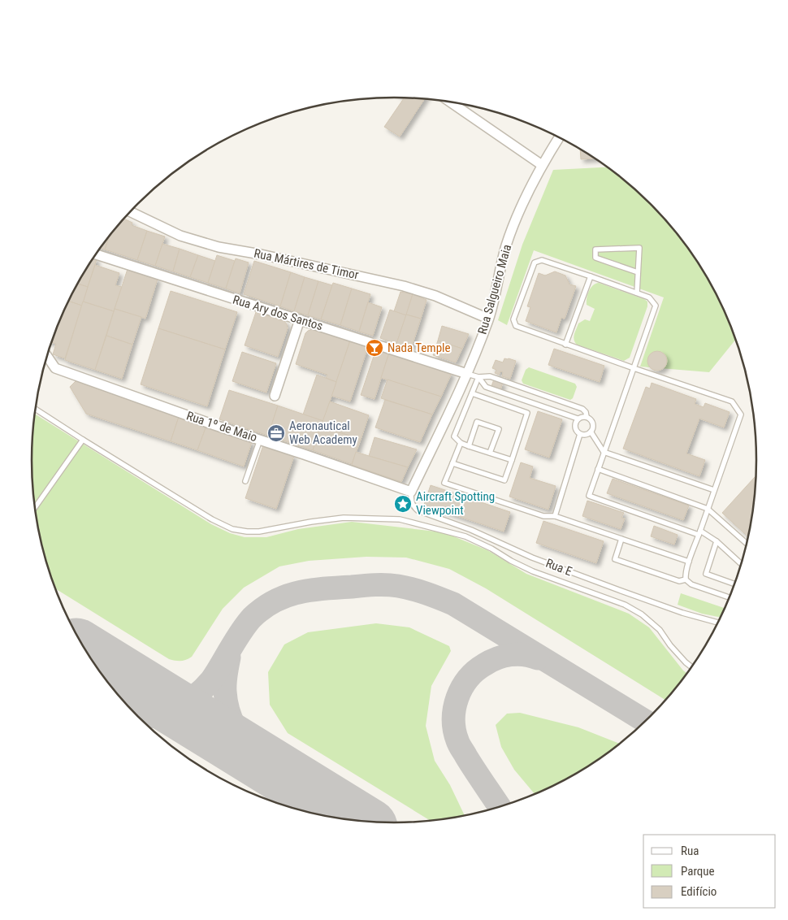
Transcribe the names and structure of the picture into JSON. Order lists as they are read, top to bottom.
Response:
{
  "streets": {
    "street": [
      "Rua Mártires de Timor",
      "Rua Salgueiro Maia",
      "Rua Ary dos Santos",
      "Rua 1º de Maio"
    ],
    "lane": ["Rua E"]
  },
  "crossings": [
    ["Rua Mártires de Timor", "Rua Salgueiro Maia"],
    ["Rua Salgueiro Maia", "Rua Ary dos Santos"],
    ["Rua Salgueiro Maia", "Rua 1º de Maio"],
    ["Rua Salgueiro Maia", "Rua E"],
    ["Rua 1º de Maio", "Rua E"]
  ],
  "places": {
    "bar": ["Nada Temple"],
    "office": ["Aeronautical Web Academy"],
    "place": ["Aircraft Spotting Viewpoint"]
  },
  "legend": ["Rua", "Parque", "Edifício"]
}
